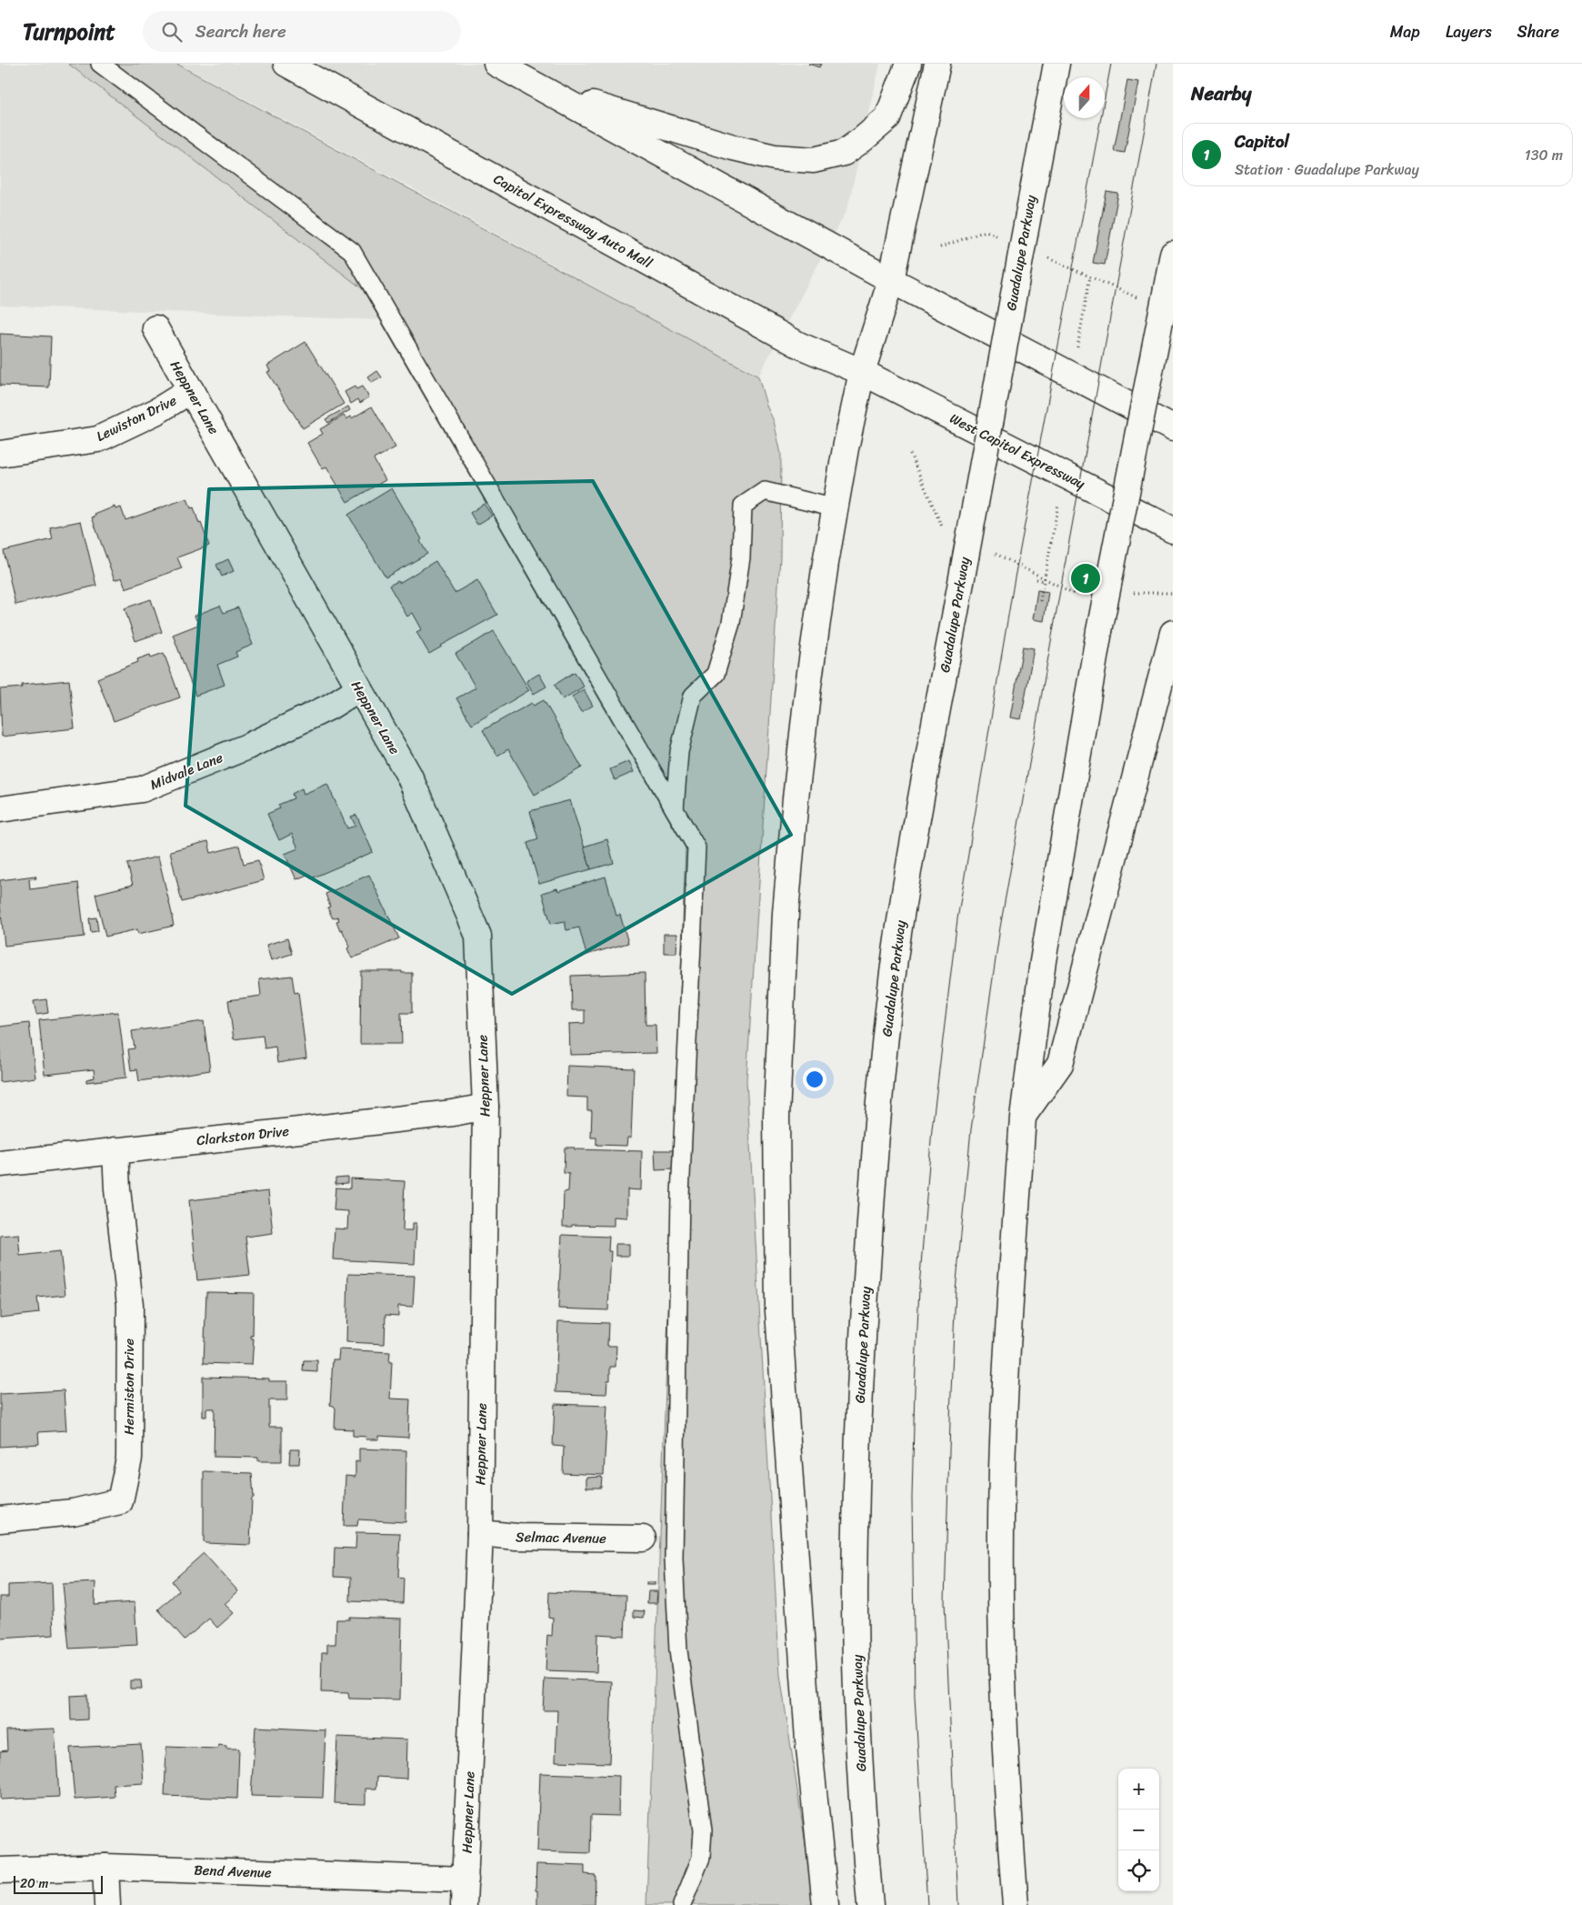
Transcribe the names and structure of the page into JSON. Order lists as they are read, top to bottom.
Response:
{
  "streets": {
    "main road": [
      "Capitol Expressway Auto Mall",
      "Guadalupe Parkway",
      "Heppner Lane",
      "Lewiston Drive",
      "West Capitol Expressway",
      "Midvale Lane",
      "Clarkston Drive",
      "Hermiston Drive",
      "Selmac Avenue",
      "Bend Avenue"
    ]
  },
  "crossings": [
    ["Capitol Expressway Auto Mall", "West Capitol Expressway"],
    ["Heppner Lane", "Lewiston Drive"],
    ["Heppner Lane", "Midvale Lane"],
    ["Heppner Lane", "Clarkston Drive"],
    ["Heppner Lane", "Selmac Avenue"],
    ["Heppner Lane", "Bend Avenue"],
    ["Clarkston Drive", "Hermiston Drive"]
  ],
  "scale_bar": "20 m",
  "north": "top",
  "page": {
    "header": "Turnpoint",
    "search": "Search here",
    "nav": ["Map", "Layers", "Share"],
    "heading": "Nearby",
    "list": [
      {
        "mark": "1",
        "name": "Capitol",
        "note": "Station · Guadalupe Parkway",
        "value": "130 m"
      }
    ],
    "pins": "1",
    "map_buttons": ["+", "−"],
    "scale": "20 m"
  }
}
